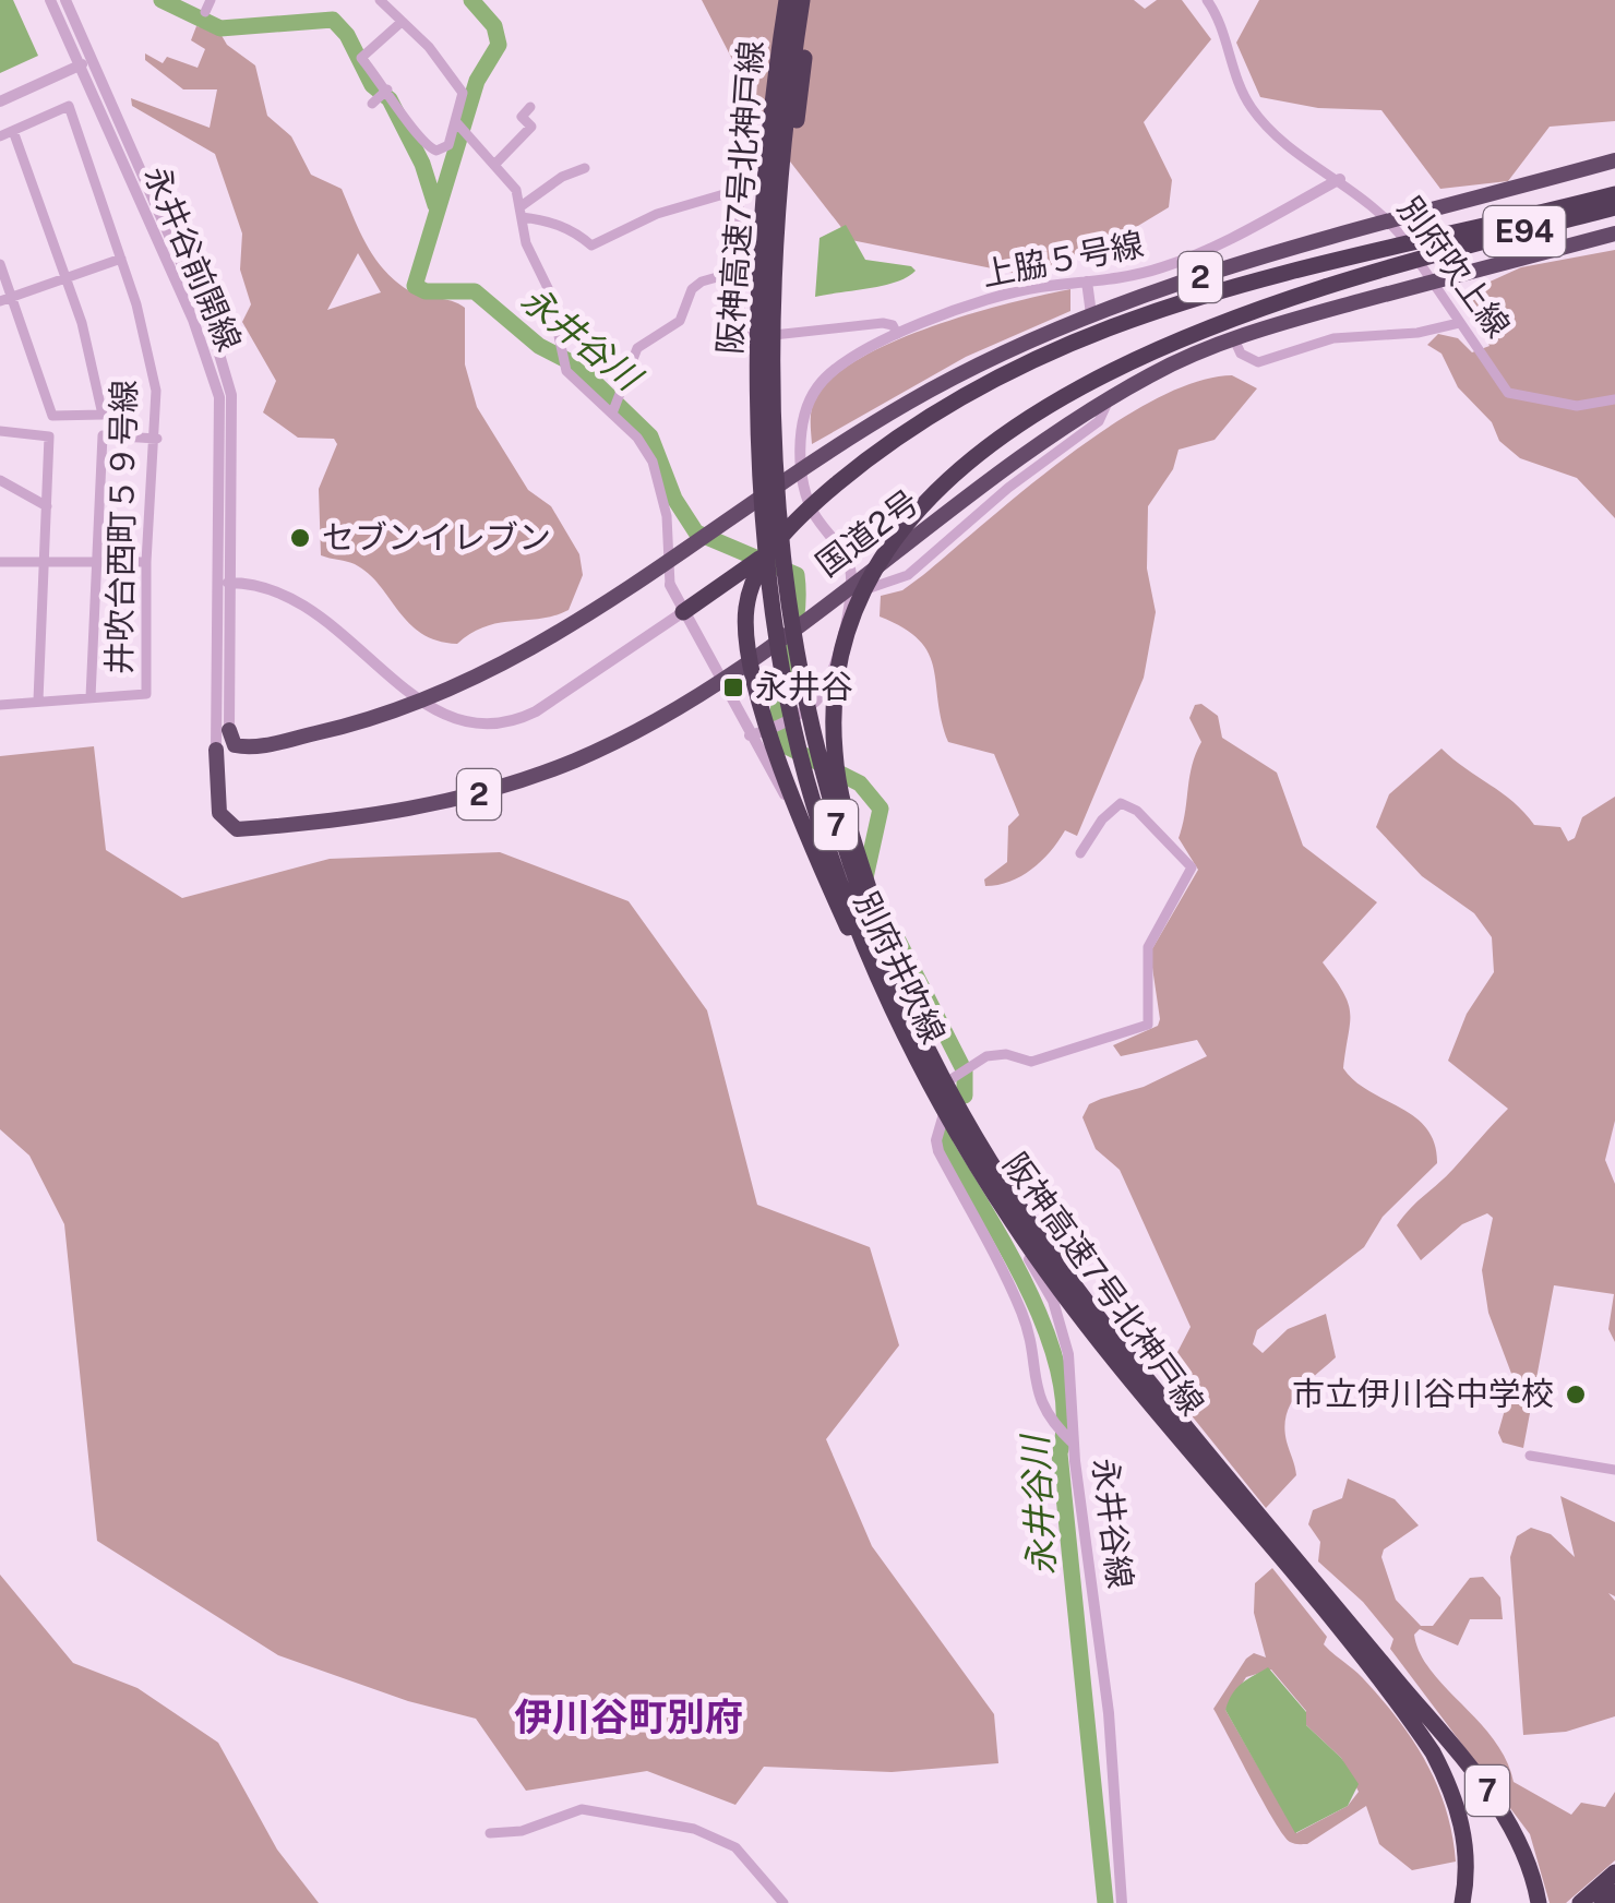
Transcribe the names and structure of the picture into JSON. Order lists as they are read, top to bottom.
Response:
{
  "streets": {
    "highway": [
      "阪神高速7号北神戸線",
      "E94",
      "2",
      "国道2号",
      "7"
    ],
    "street": [
      "永井谷前開線",
      "上脇５号線",
      "別府吹上線",
      "井吹台西町５９号線",
      "別府井吹線",
      "永井谷線"
    ]
  },
  "crossings": [
    ["阪神高速7号北神戸線", "E94"],
    ["阪神高速7号北神戸線", "7"],
    ["永井谷前開線", "国道2号"],
    ["上脇５号線", "別府吹上線"],
    ["2", "国道2号"],
    ["別府井吹線", "永井谷線"]
  ],
  "districts": ["伊川谷町別府"],
  "water": ["永井谷川"],
  "places": {
    "other": ["セブンイレブン", "市立伊川谷中学校"],
    "transit": ["永井谷"]
  }
}
